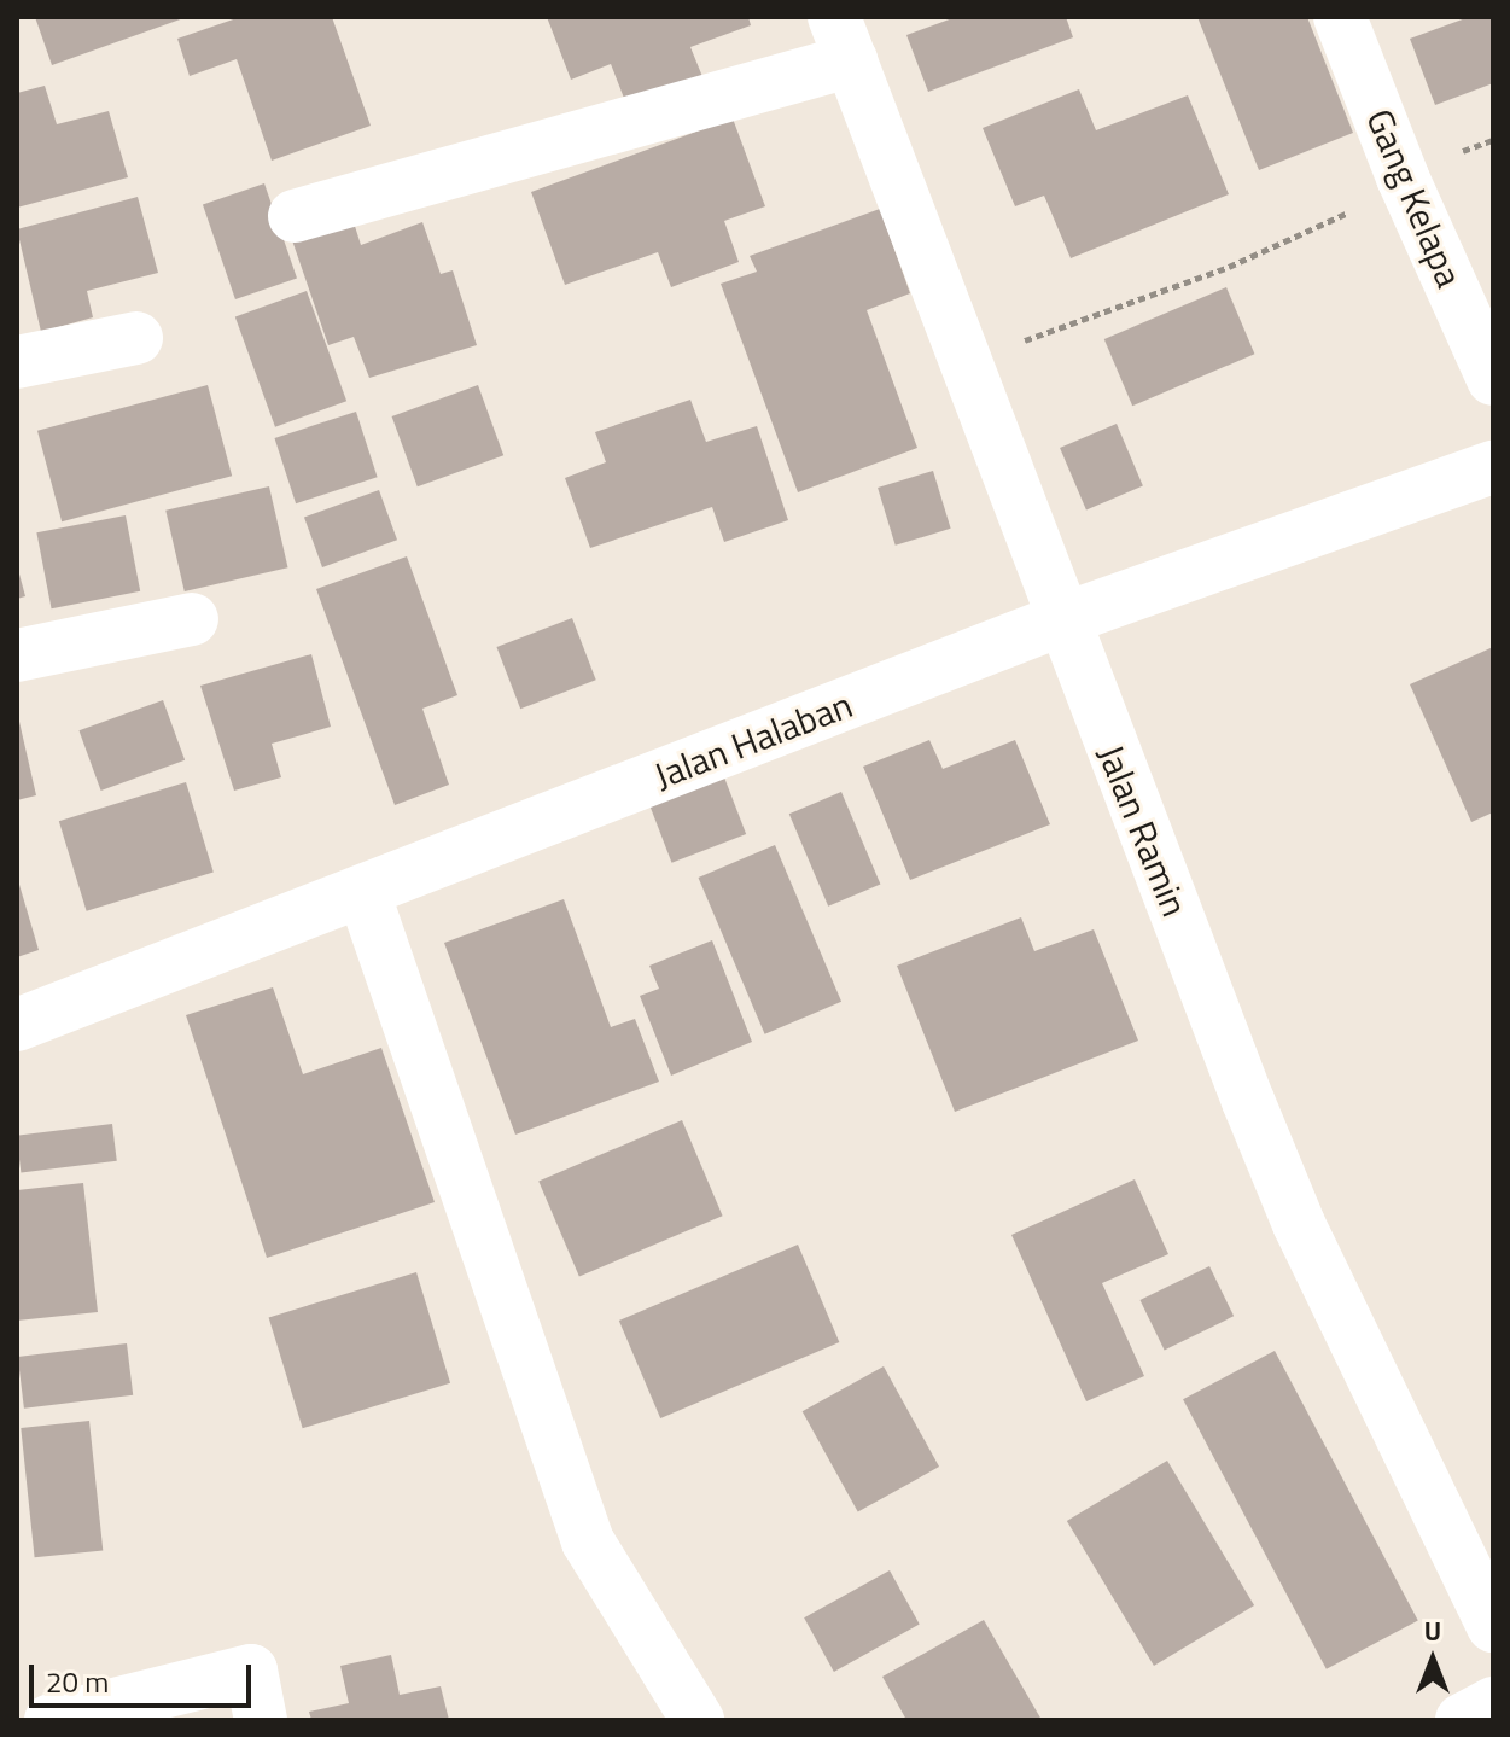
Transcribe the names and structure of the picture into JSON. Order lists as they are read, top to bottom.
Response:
{
  "streets": {
    "street": ["Gang Kelapa", "Jalan Halaban", "Jalan Ramin"]
  },
  "crossings": [
    ["Jalan Halaban", "Jalan Ramin"]
  ],
  "scale_bar": "20 m",
  "north": "top"
}
